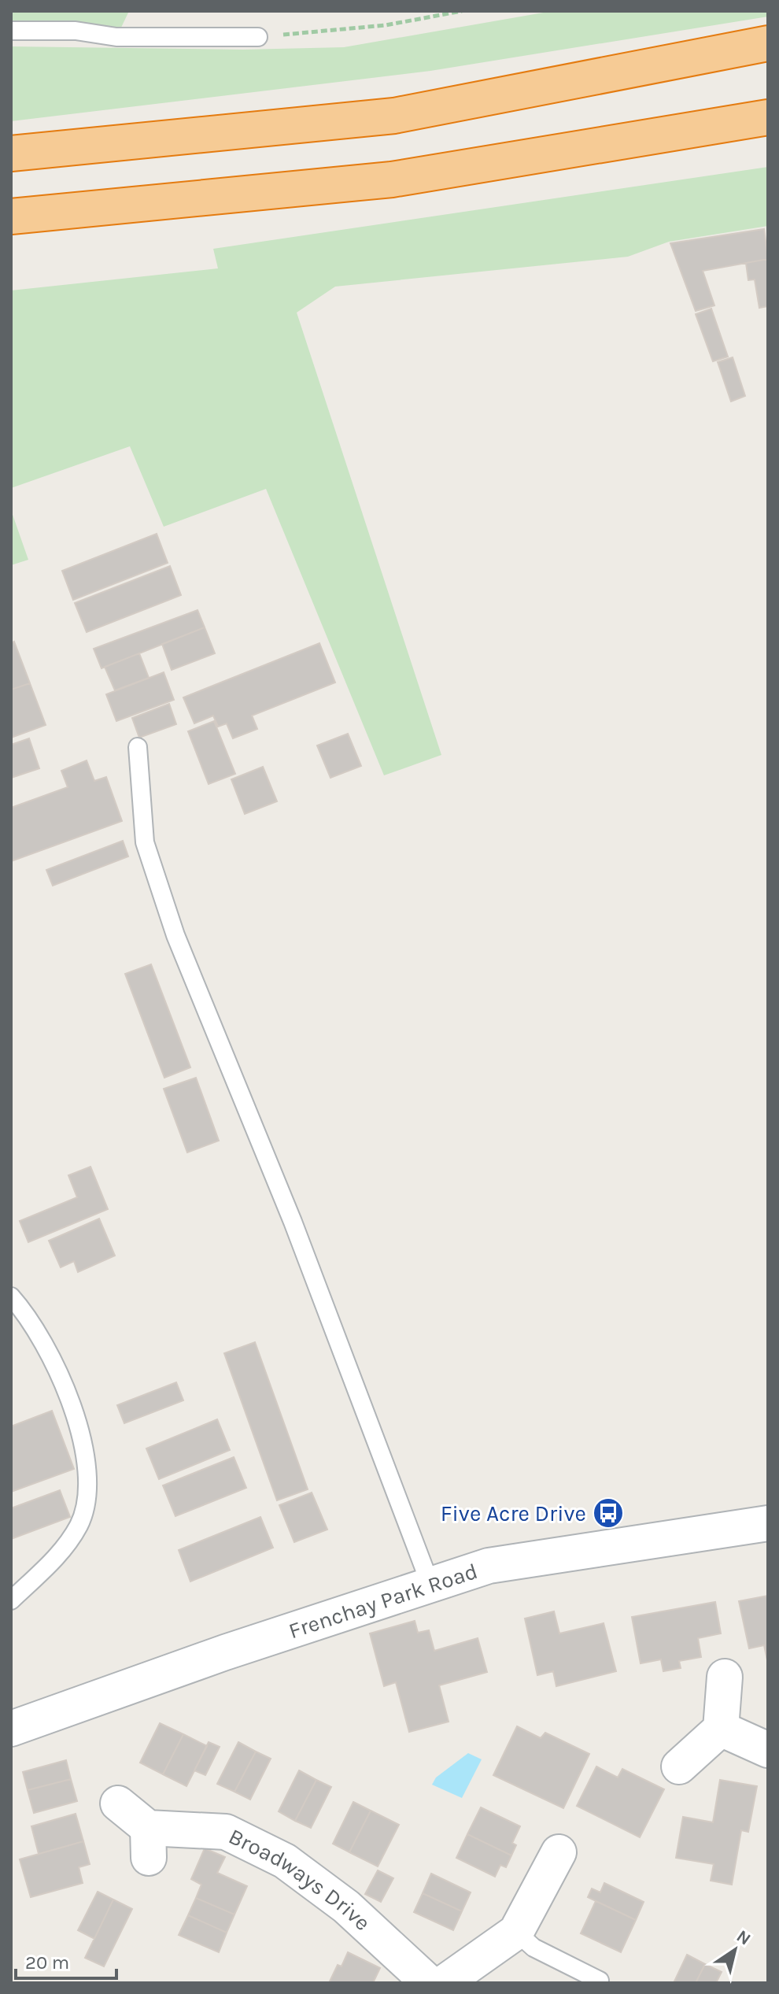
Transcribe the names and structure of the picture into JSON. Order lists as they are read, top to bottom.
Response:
{
  "streets": {
    "main road": ["Frenchay Park Road", "Broadways Drive"]
  },
  "places": {
    "bus stop": ["Five Acre Drive"]
  },
  "scale_bar": "20 m",
  "north": "top right"
}
